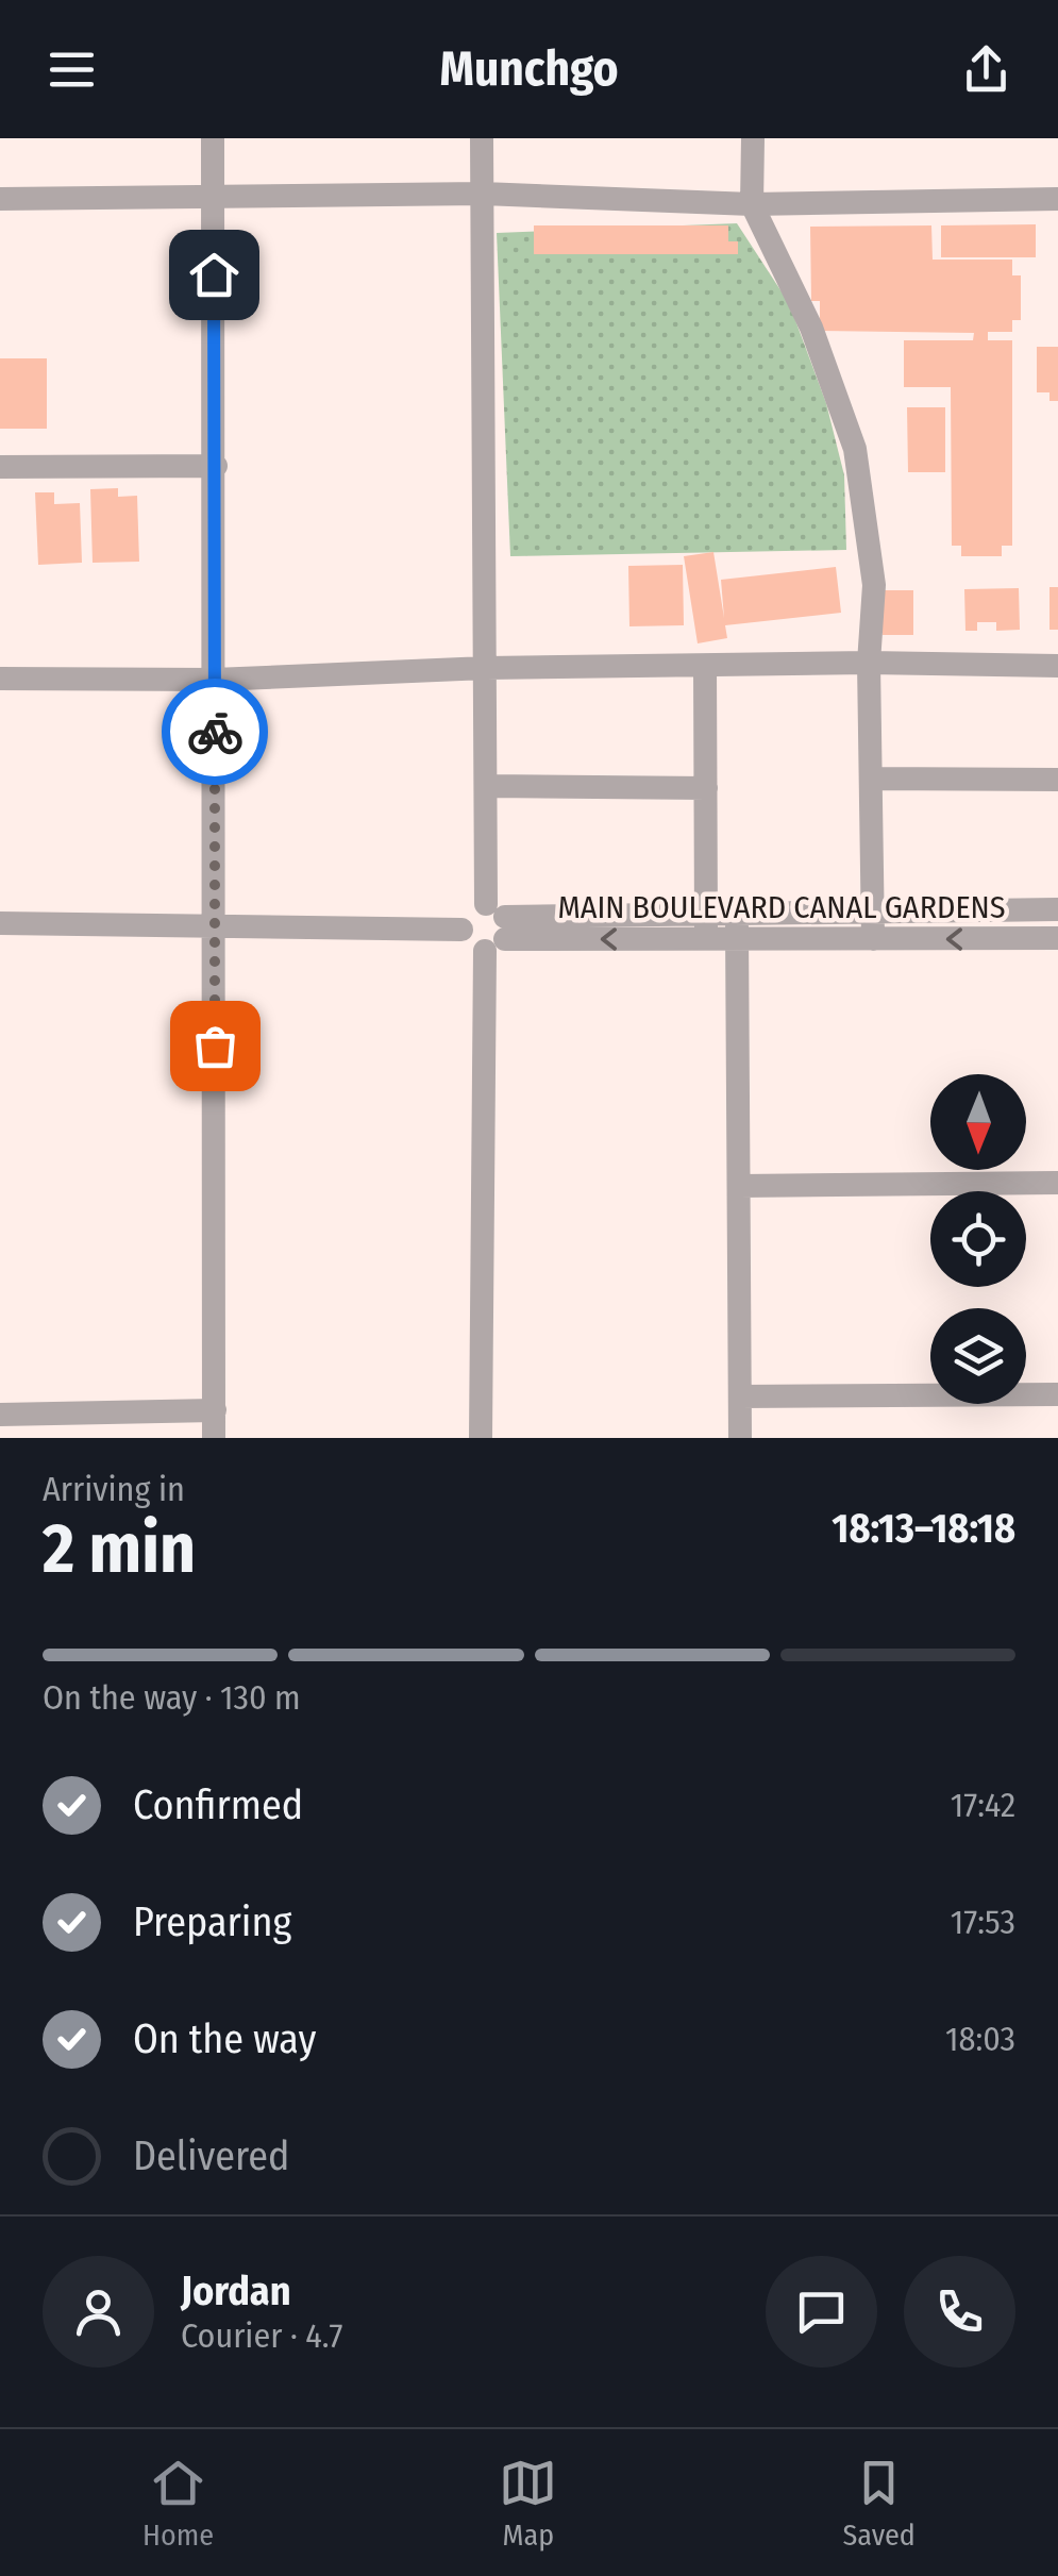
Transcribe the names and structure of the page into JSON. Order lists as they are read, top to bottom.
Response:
{
  "streets": {
    "street": ["MAIN BOULEVARD CANAL GARDENS"]
  },
  "north": "bottom",
  "page": {
    "header": "Munchgo",
    "heading": ["2 min", "Arriving in", "18:13–18:18"],
    "panel": ["Jordan", "Courier · 4.7"],
    "bar": "On the way · 130 m",
    "list": [
      ["Confirmed", "17:42"],
      ["Preparing", "17:53"],
      ["On the way", "18:03"],
      "Delivered"
    ],
    "tabs": ["Home", "Map", "Saved"]
  }
}
